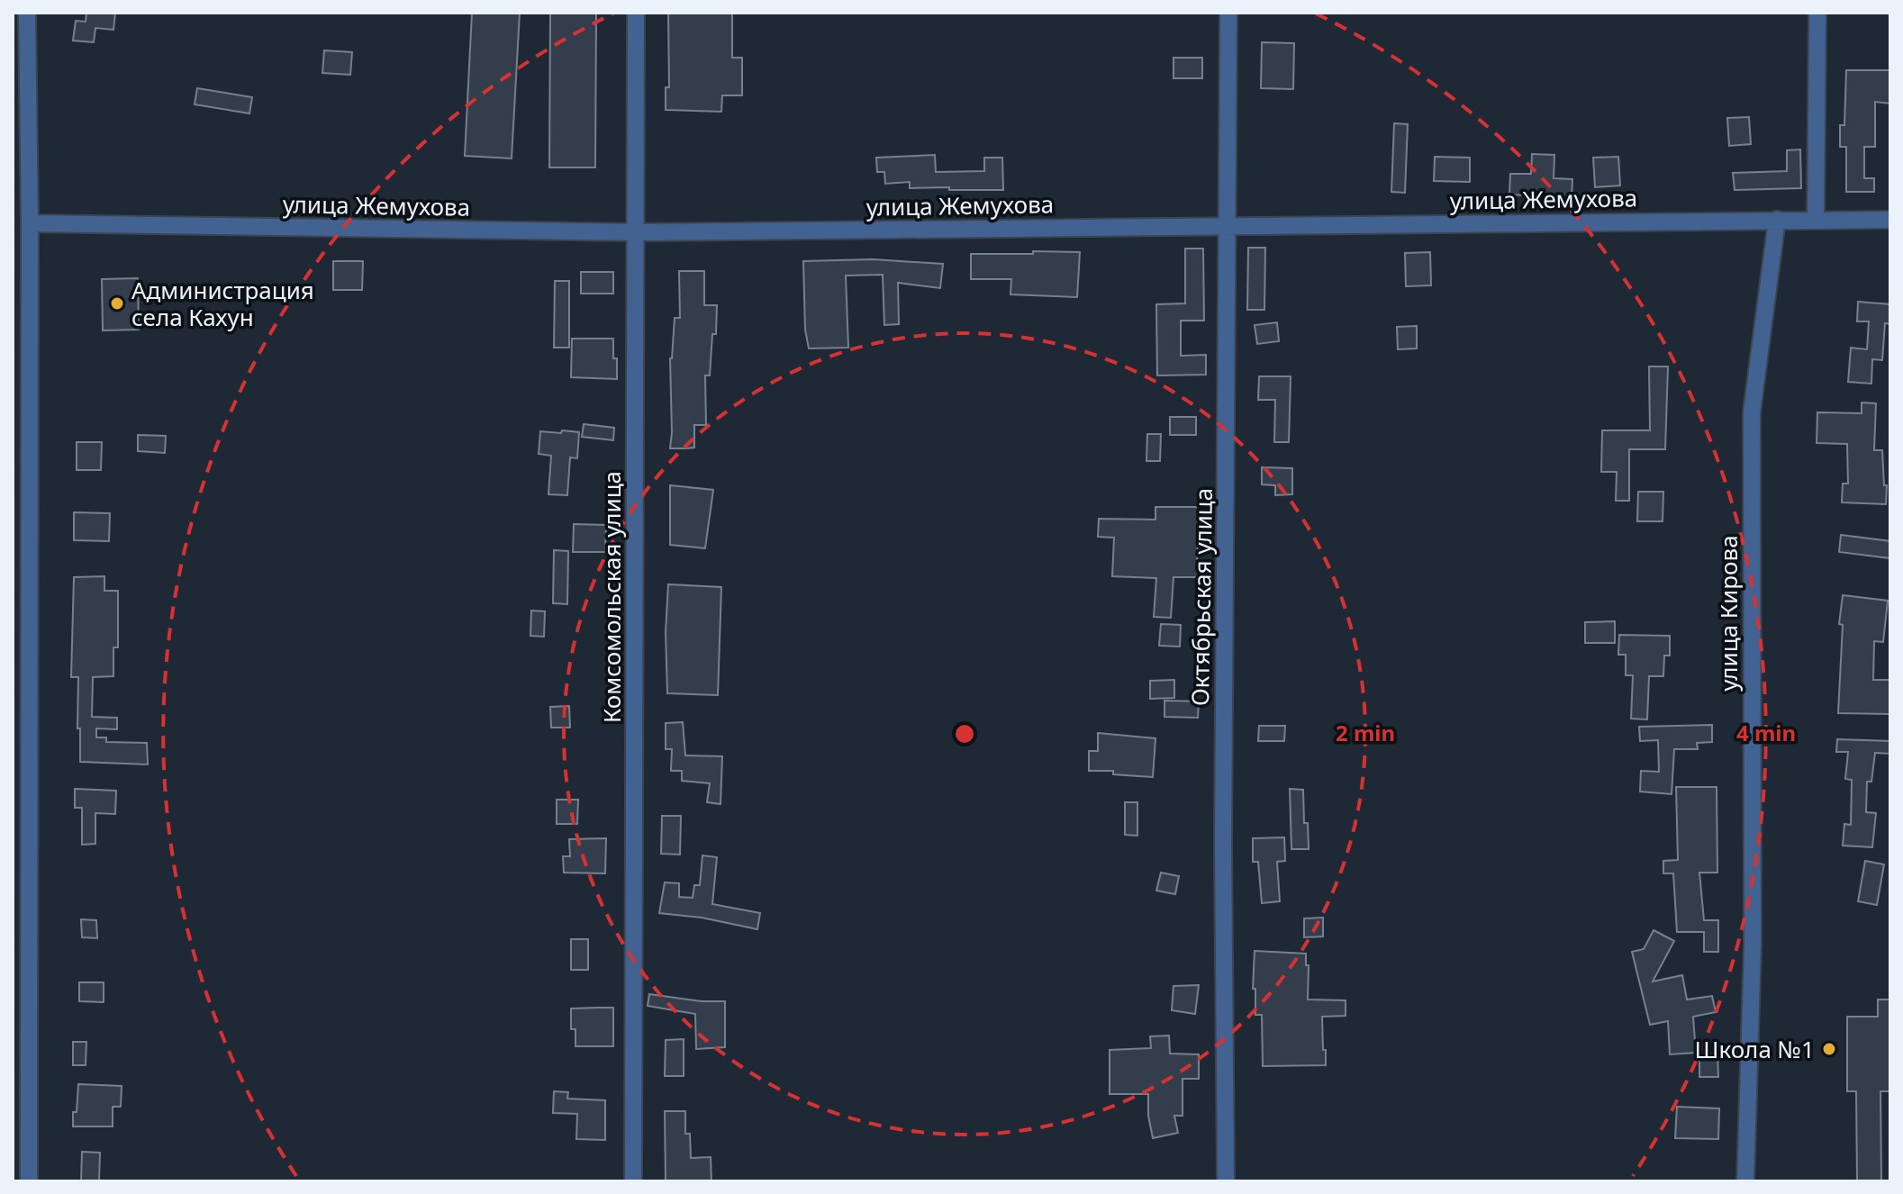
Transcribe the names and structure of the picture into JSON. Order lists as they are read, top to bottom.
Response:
{
  "streets": {
    "street": [
      "улица Жемухова",
      "Комсомольская улица",
      "Октябрьская улица",
      "улица Кирова"
    ]
  },
  "crossings": [
    ["улица Жемухова", "Комсомольская улица"],
    ["улица Жемухова", "Октябрьская улица"],
    ["улица Жемухова", "улица Кирова"]
  ],
  "places": ["Администрация села Кахун", "Школа №1"],
  "rings": ["2 min", "4 min"]
}
